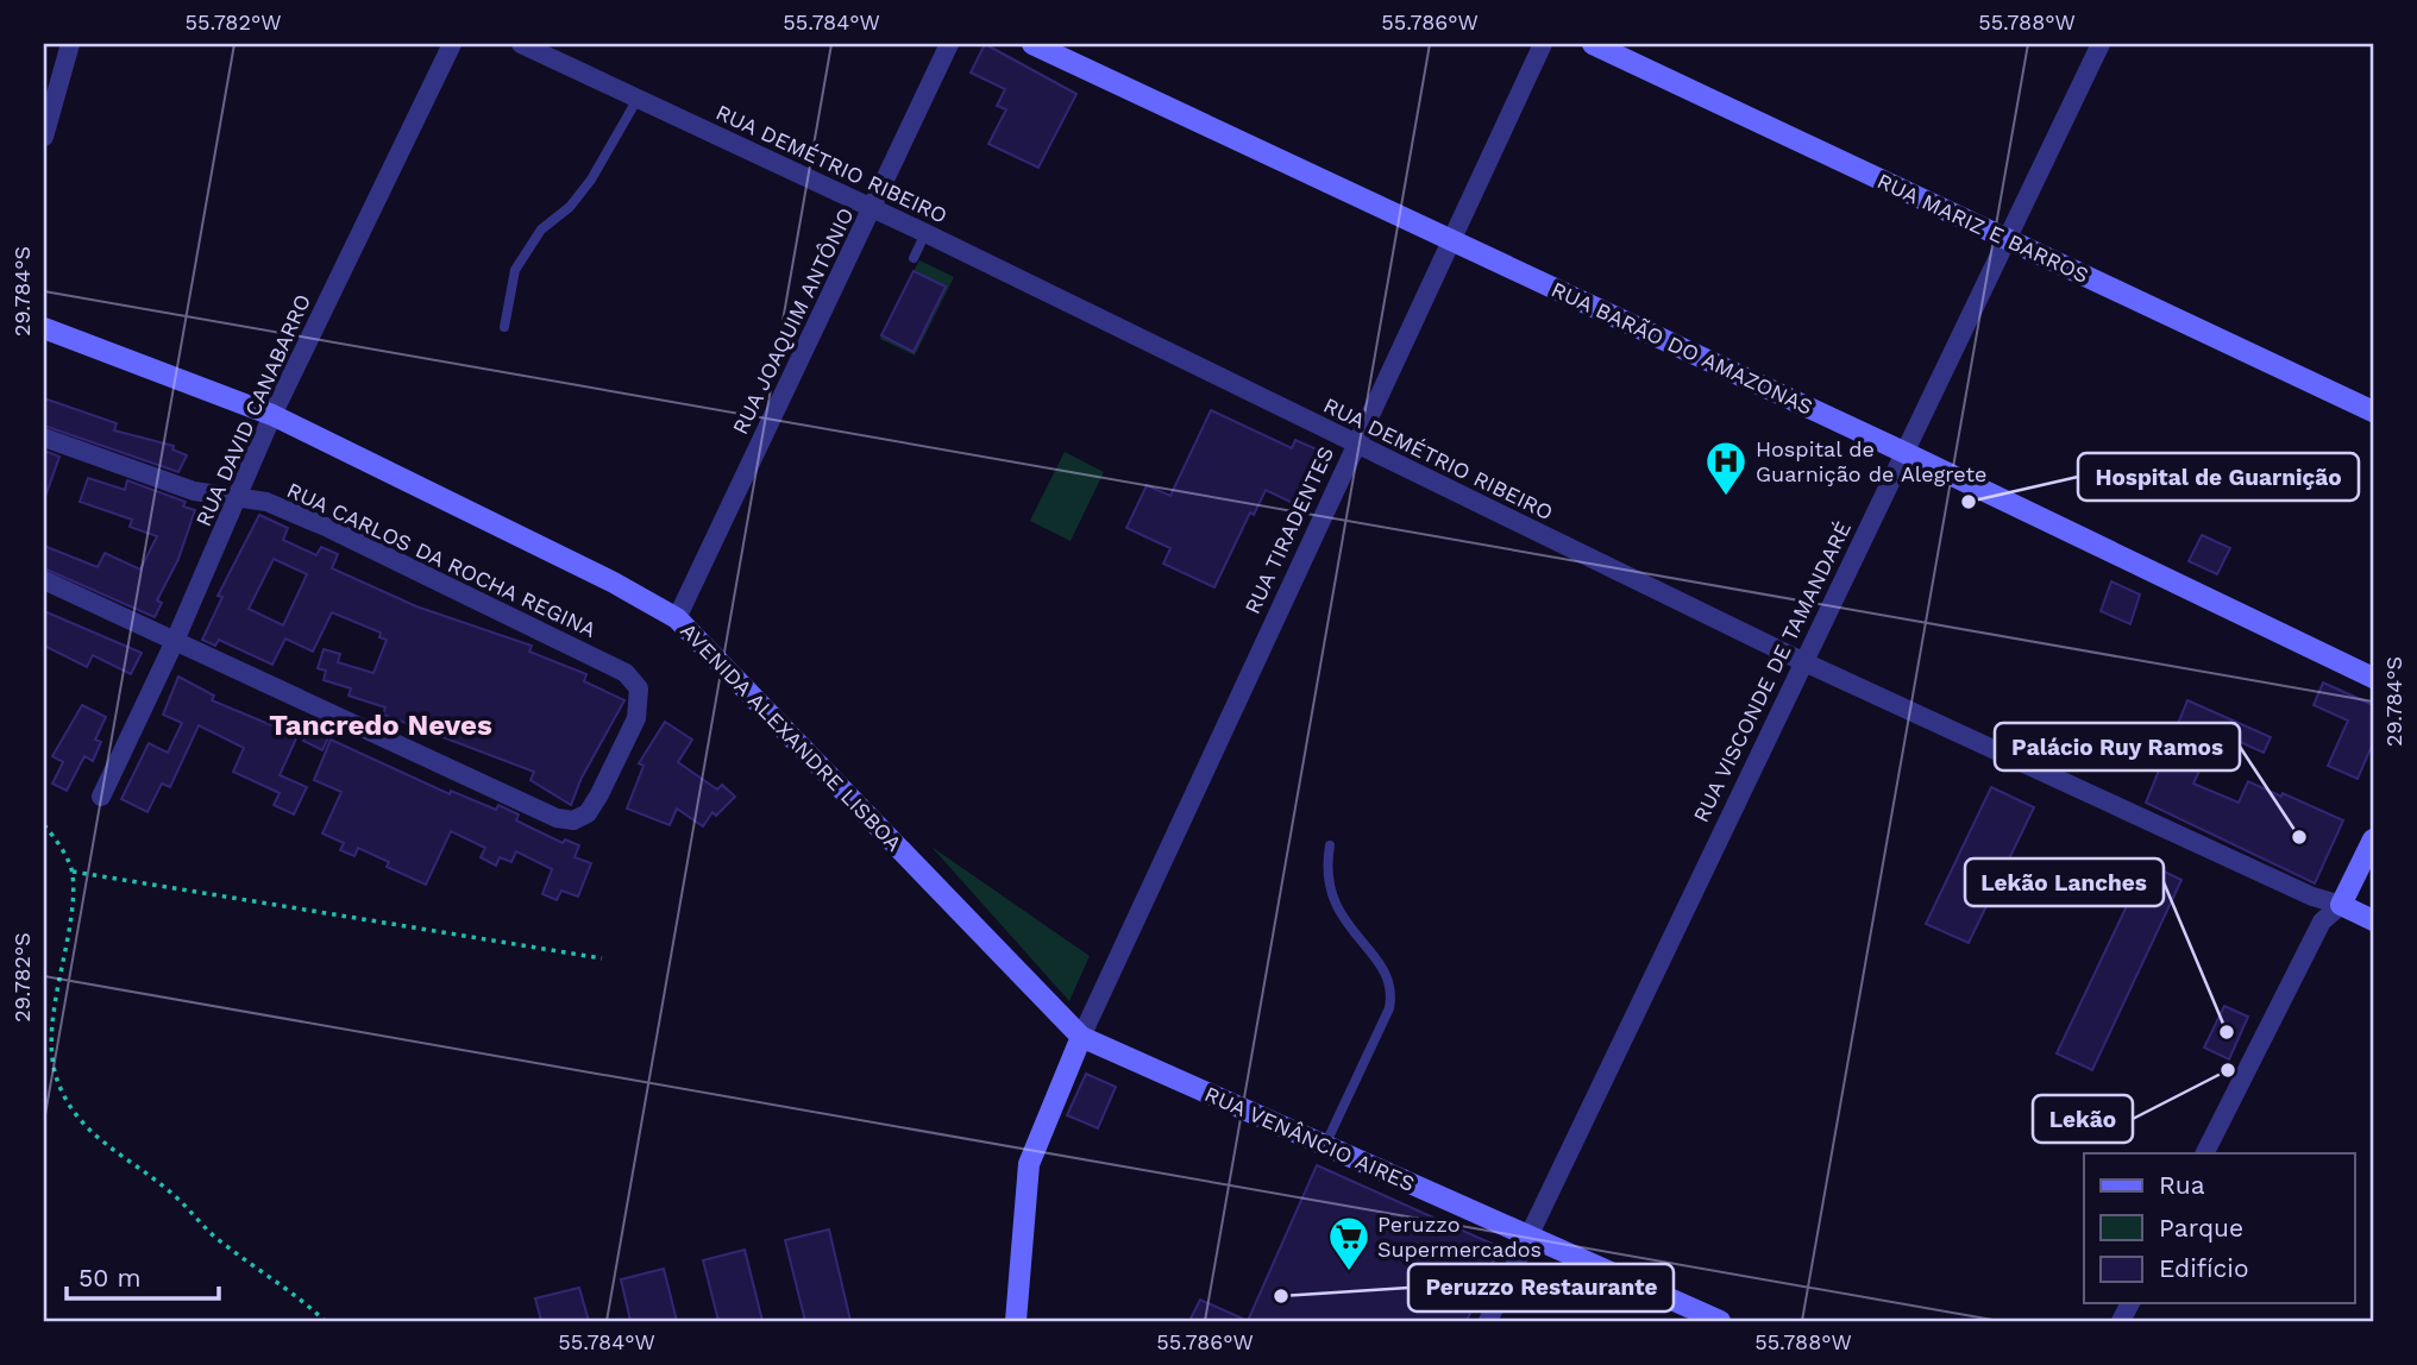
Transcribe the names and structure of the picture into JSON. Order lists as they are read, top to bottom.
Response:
{
  "streets": {
    "street": [
      "RUA DEMÉTRIO RIBEIRO",
      "RUA MARIZ E BARROS",
      "RUA JOAQUIM ANTÔNIO",
      "RUA BARÃO DO AMAZONAS",
      "RUA DAVID CANABARRO",
      "RUA TIRADENTES",
      "RUA CARLOS DA ROCHA REGINA",
      "RUA VISCONDE DE TAMANDARÉ",
      "AVENIDA ALEXANDRE LISBOA",
      "RUA VENÂNCIO AIRES"
    ]
  },
  "crossings": [
    ["RUA DEMÉTRIO RIBEIRO", "RUA JOAQUIM ANTÔNIO"],
    ["RUA DEMÉTRIO RIBEIRO", "RUA TIRADENTES"],
    ["RUA DEMÉTRIO RIBEIRO", "RUA VISCONDE DE TAMANDARÉ"],
    ["RUA MARIZ E BARROS", "RUA VISCONDE DE TAMANDARÉ"],
    ["RUA JOAQUIM ANTÔNIO", "AVENIDA ALEXANDRE LISBOA"],
    ["RUA BARÃO DO AMAZONAS", "RUA TIRADENTES"],
    ["RUA BARÃO DO AMAZONAS", "RUA VISCONDE DE TAMANDARÉ"],
    ["RUA DAVID CANABARRO", "RUA CARLOS DA ROCHA REGINA"],
    ["RUA DAVID CANABARRO", "AVENIDA ALEXANDRE LISBOA"],
    ["RUA TIRADENTES", "AVENIDA ALEXANDRE LISBOA"],
    ["RUA TIRADENTES", "RUA VENÂNCIO AIRES"],
    ["RUA VISCONDE DE TAMANDARÉ", "RUA VENÂNCIO AIRES"],
    ["AVENIDA ALEXANDRE LISBOA", "RUA VENÂNCIO AIRES"]
  ],
  "districts": ["Tancredo Neves"],
  "places": {
    "hospital": ["Hospital de Guarnição de Alegrete"],
    "other": [
      "Hospital de Guarnição",
      "Palácio Ruy Ramos",
      "Lekão Lanches",
      "Lekão",
      "Peruzzo Restaurante"
    ],
    "supermarket": ["Peruzzo Supermercados"]
  },
  "legend": ["Rua", "Parque", "Edifício"],
  "scale_bar": "50 m",
  "coordinates": [
    "55.782°W",
    "55.784°W",
    "55.786°W",
    "55.788°W",
    "29.784°S",
    "29.782°S"
  ]
}
